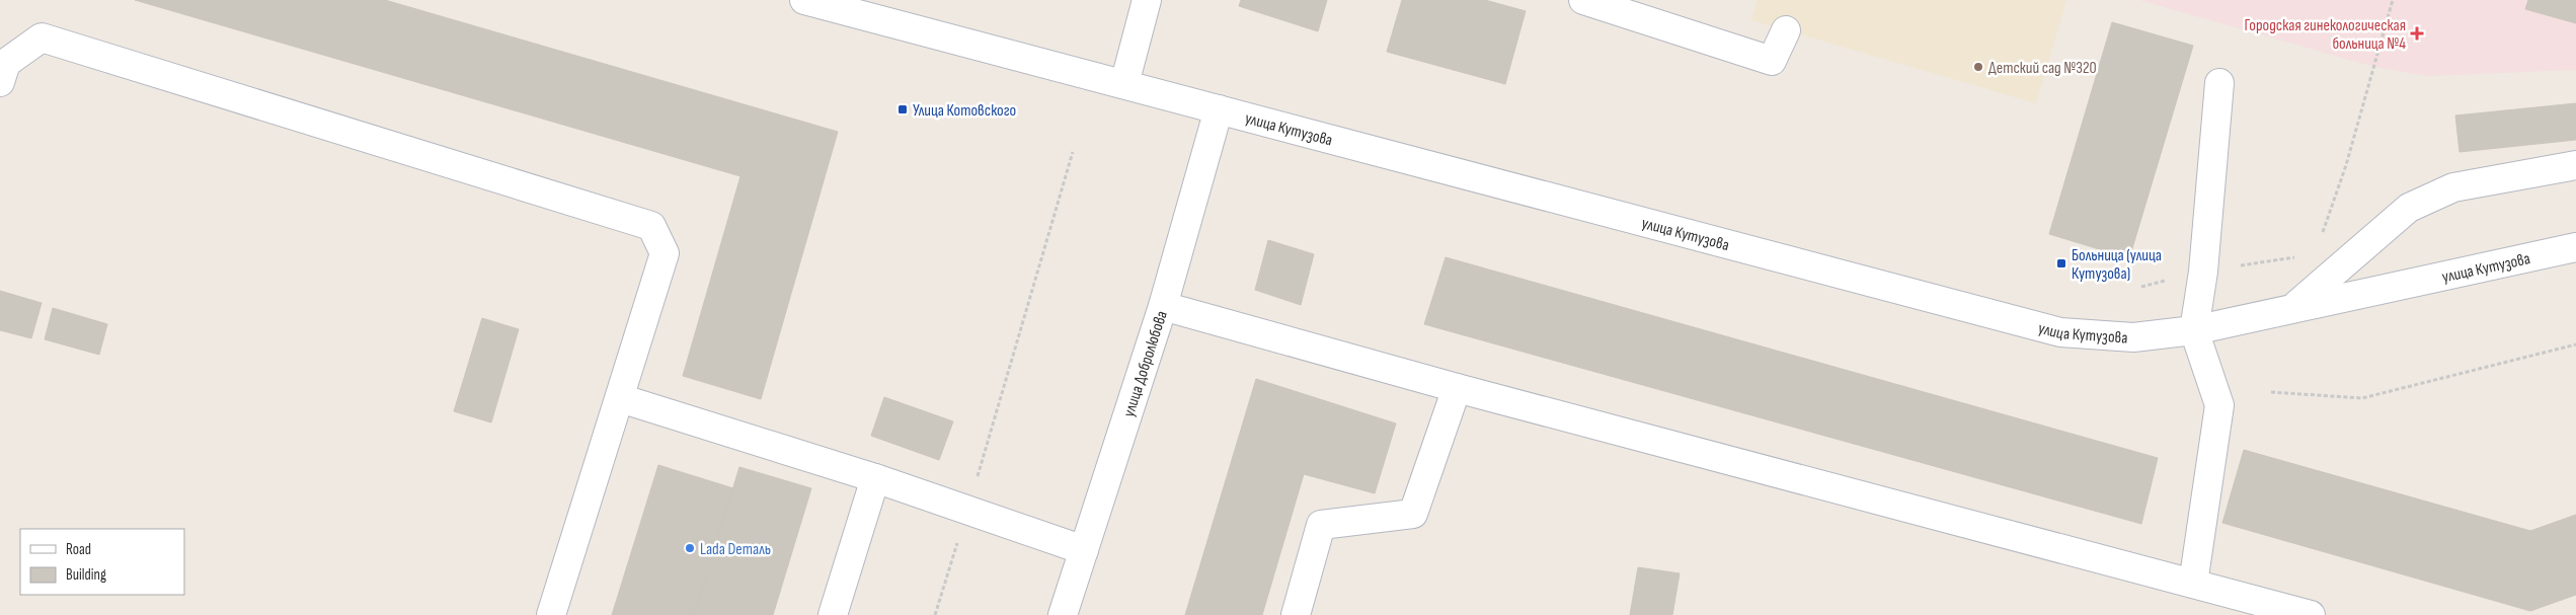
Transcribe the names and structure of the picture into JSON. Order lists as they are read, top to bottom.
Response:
{
  "streets": {
    "street": ["улица Кутузова", "улица Добролюбова"]
  },
  "crossings": [
    ["улица Кутузова", "улица Добролюбова"]
  ],
  "places": {
    "health": ["Городская гинекологическая больница №4"],
    "other": ["Детский сад №320", "Lada Dеталь"],
    "transit": ["Улица Котовского", "Больница (улица Кутузова)"]
  },
  "legend": ["Road", "Building"]
}
